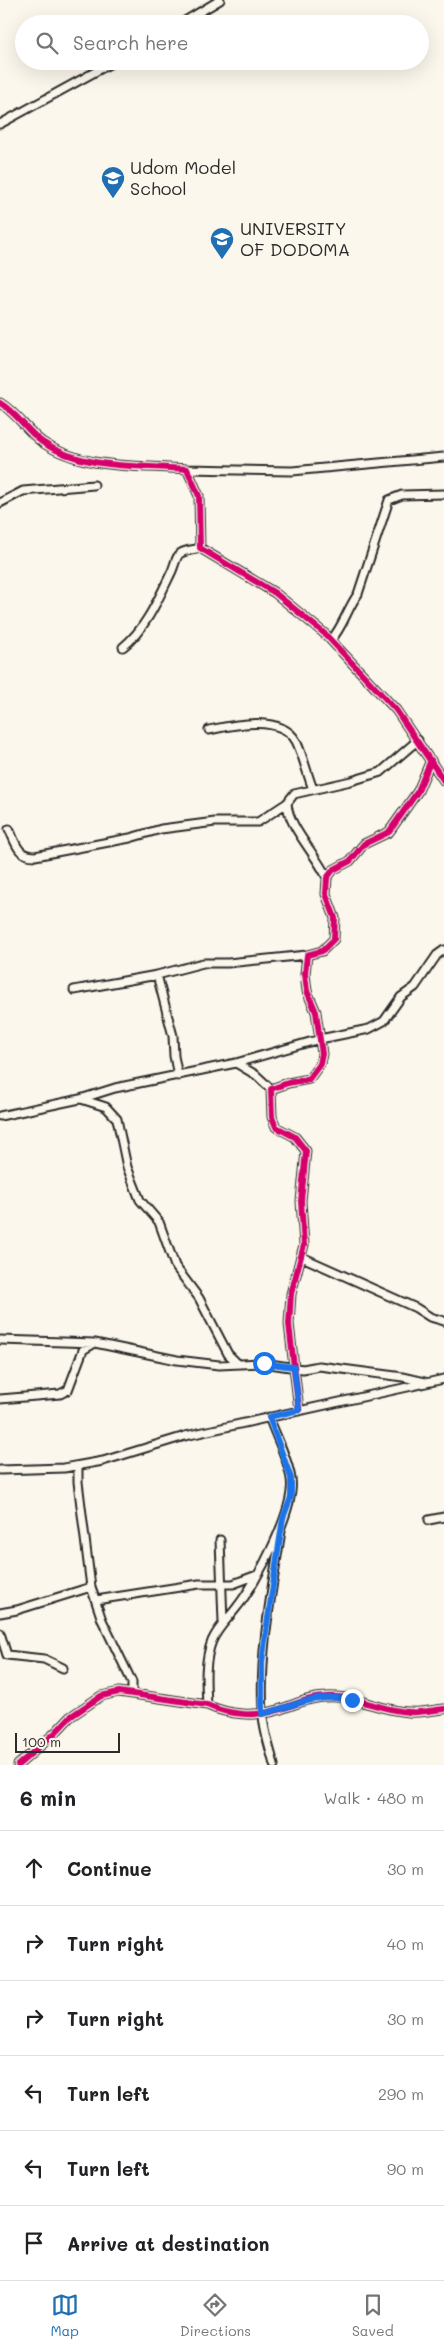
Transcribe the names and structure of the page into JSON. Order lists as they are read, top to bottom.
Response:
{
  "places": {
    "school or university": ["Udom Model School", "UNIVERSITY OF DODOMA"]
  },
  "scale_bar": "100 m",
  "page": {
    "search": "Search here",
    "scale": "100 m",
    "heading": ["6 min", "Walk · 480 m"],
    "list": [
      ["Continue", "30 m"],
      ["Turn right", "40 m"],
      ["Turn right", "30 m"],
      ["Turn left", "290 m"],
      ["Turn left", "90 m"],
      "Arrive at destination"
    ],
    "nav": ["Map", "Directions", "Saved"]
  }
}
